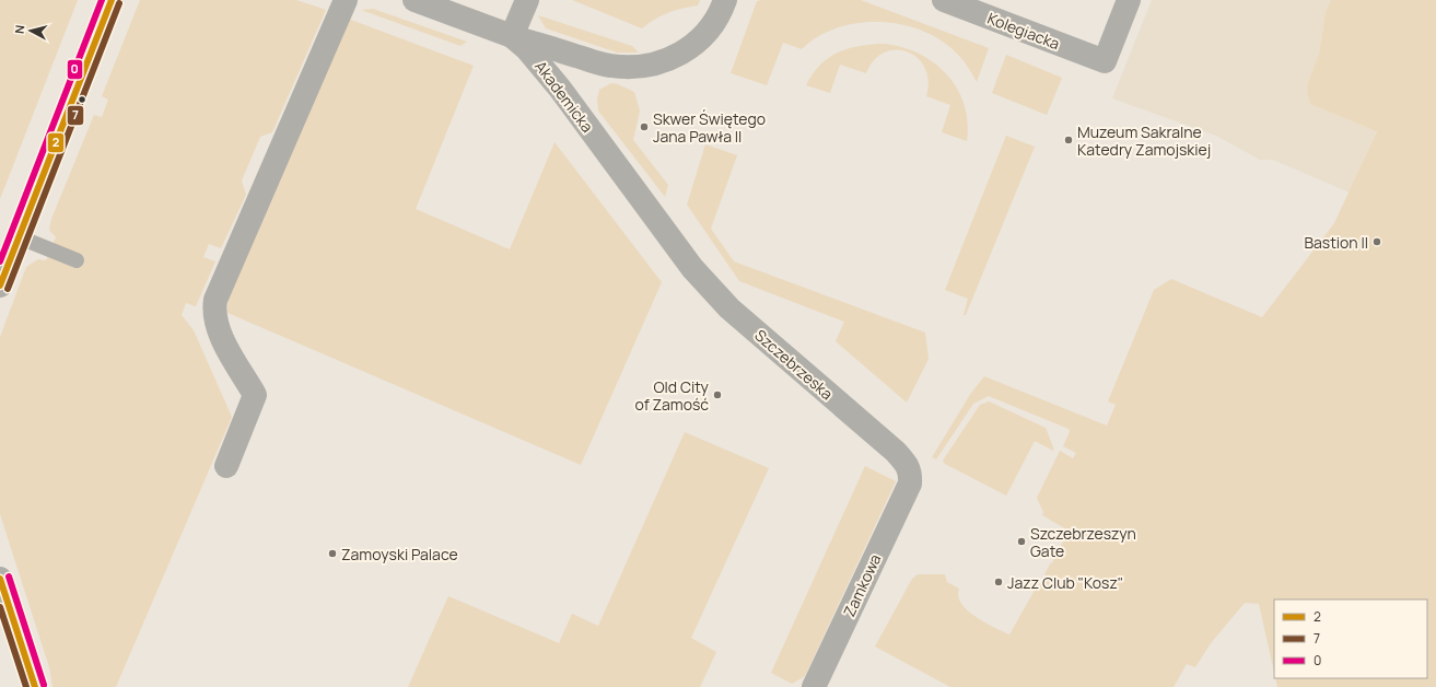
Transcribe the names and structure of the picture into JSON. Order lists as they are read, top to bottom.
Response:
{
  "streets": {
    "street": [
      "Kolegiacka",
      "Akademicka",
      "Szczebrzeska",
      "Zamkowa"
    ]
  },
  "crossings": [
    ["Akademicka", "Szczebrzeska"],
    ["Szczebrzeska", "Zamkowa"]
  ],
  "places": [
    "Skwer Świętego Jana Pawła II",
    "Muzeum Sakralne Katedry Zamojskiej",
    "Bastion II",
    "Old City of Zamość",
    "Szczebrzeszyn Gate",
    "Zamoyski Palace",
    "Jazz Club \"Kosz\""
  ],
  "lines": ["transit line 2", "transit line 0", "transit line 7"],
  "legend": ["2", "7", "0"],
  "north": "left"
}
